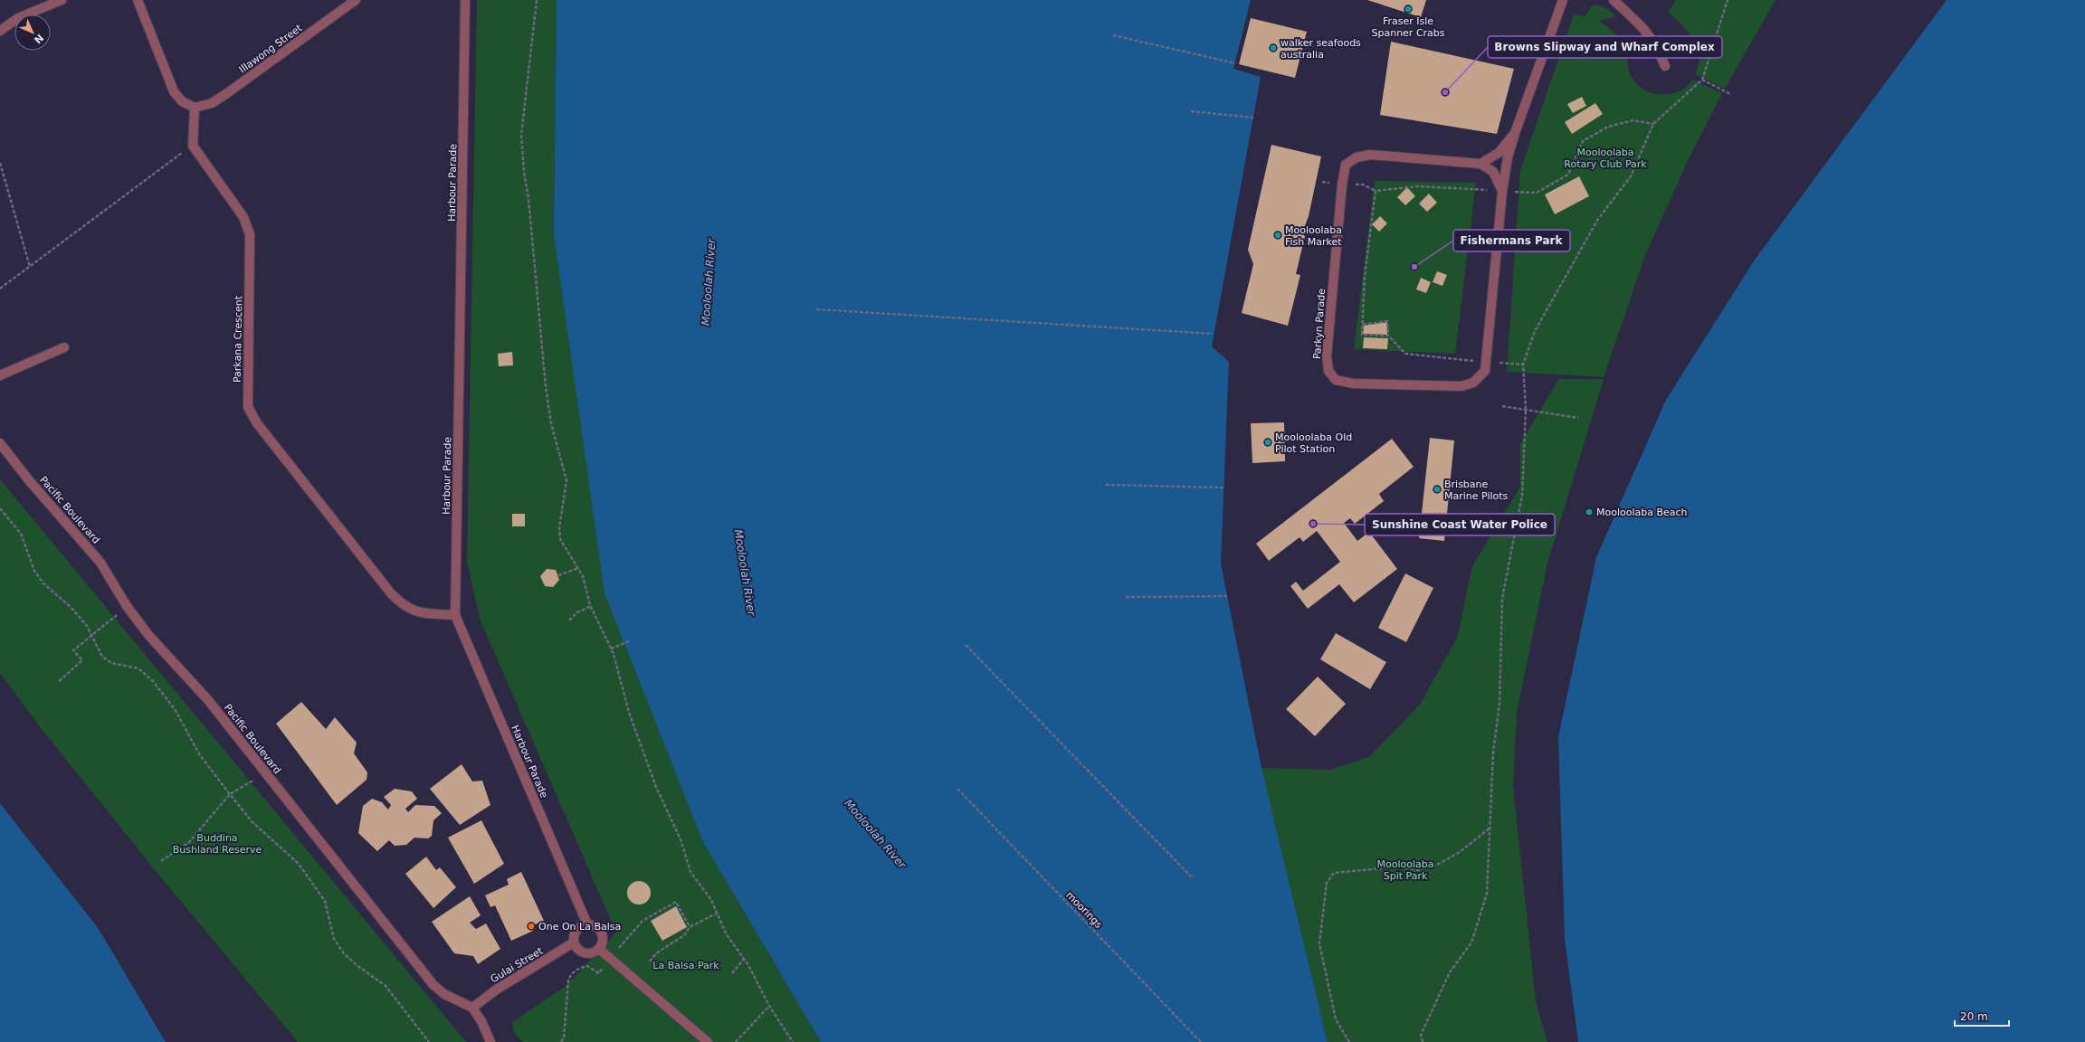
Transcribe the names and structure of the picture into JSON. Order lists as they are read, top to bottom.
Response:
{
  "streets": {
    "street": [
      "Illawong Street",
      "Harbour Parade",
      "Parkyn Parade",
      "Parkana Crescent",
      "Pacific Boulevard",
      "Gulai Street"
    ],
    "path": ["moorings"]
  },
  "crossings": [
    ["Harbour Parade", "Parkana Crescent"],
    ["Harbour Parade", "Gulai Street"],
    ["Pacific Boulevard", "Gulai Street"]
  ],
  "water": ["Mooloolah River"],
  "parks": [
    "Mooloolaba Rotary Club Park",
    "Buddina Bushland Reserve",
    "Mooloolaba Spit Park",
    "La Balsa Park"
  ],
  "places": [
    "Fraser Isle Spanner Crabs",
    "walker seafoods australia",
    "Browns Slipway and Wharf Complex",
    "Mooloolaba Fish Market",
    "Fishermans Park",
    "Mooloolaba Old Pilot Station",
    "Brisbane Marine Pilots",
    "Mooloolaba Beach",
    "Sunshine Coast Water Police",
    "One On La Balsa"
  ],
  "scale_bar": "20 m",
  "north": "bottom right"
}
